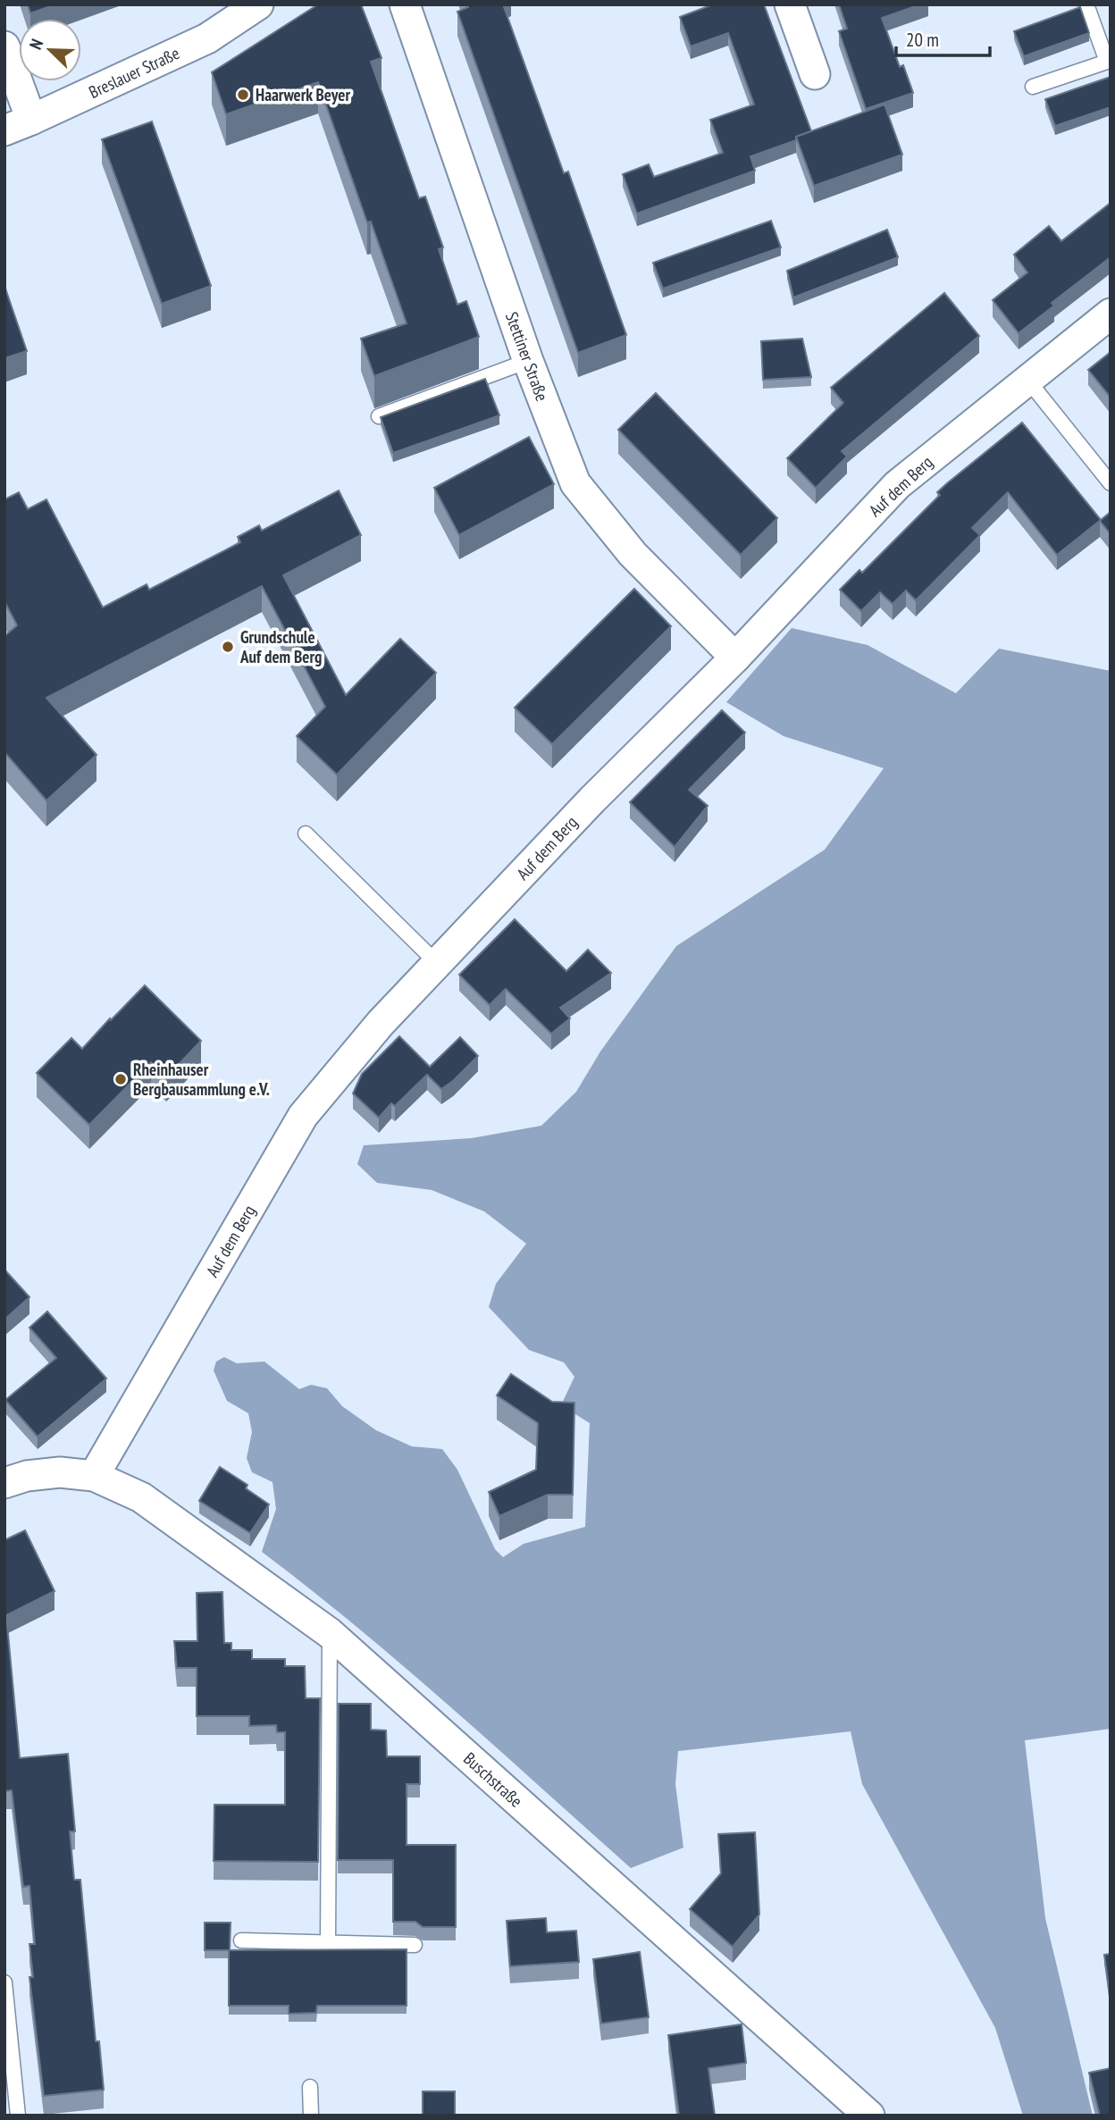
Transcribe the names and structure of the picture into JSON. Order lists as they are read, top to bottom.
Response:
{
  "streets": {
    "street": [
      "Breslauer Straße",
      "Stettiner Straße",
      "Auf dem Berg",
      "Buschstraße"
    ]
  },
  "crossings": [
    ["Stettiner Straße", "Auf dem Berg"],
    ["Auf dem Berg", "Buschstraße"]
  ],
  "places": ["Haarwerk Beyer", "Grundschule Auf dem Berg", "Rheinhauser Bergbausammlung e.V."],
  "scale_bar": "20 m",
  "north": "top left"
}
